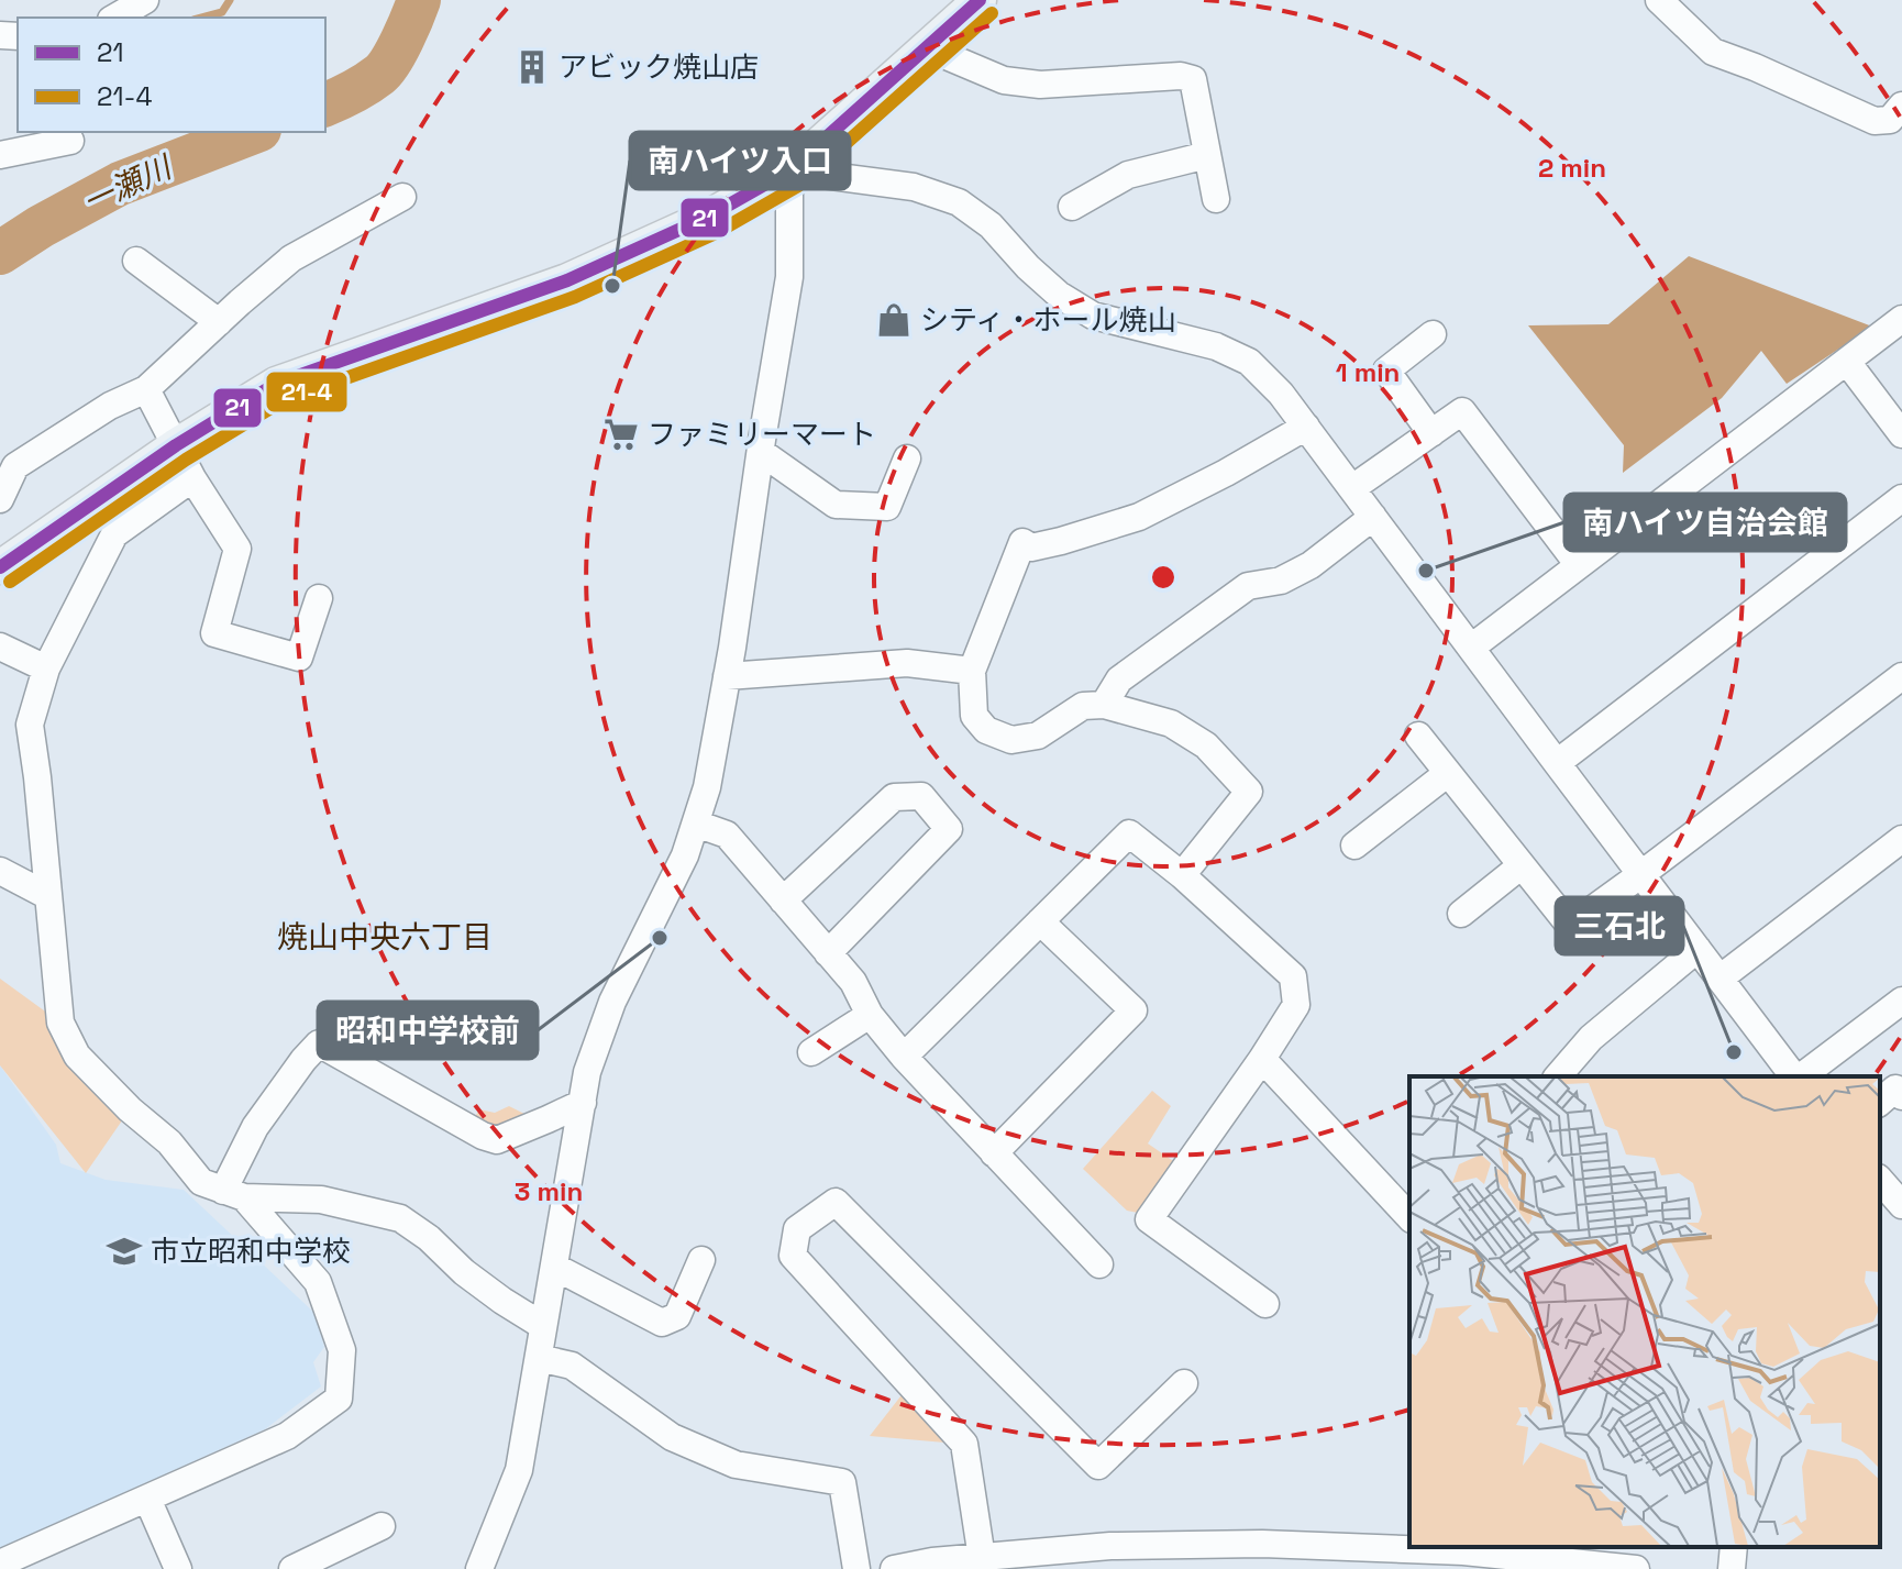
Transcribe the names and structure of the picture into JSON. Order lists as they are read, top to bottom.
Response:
{
  "districts": ["焼山中央六丁目"],
  "water": ["一瀬川"],
  "places": {
    "building": ["アビック焼山店"],
    "other": [
      "南ハイツ入口",
      "南ハイツ自治会館",
      "昭和中学校前",
      "三石北"
    ],
    "shop": ["シティ・ホール焼山"],
    "supermarket": ["ファミリーマート"],
    "school or university": ["市立昭和中学校"]
  },
  "lines": ["transit line 21", "transit line 21-4"],
  "legend": ["21", "21-4"],
  "rings": ["2 min", "1 min", "3 min"]
}
